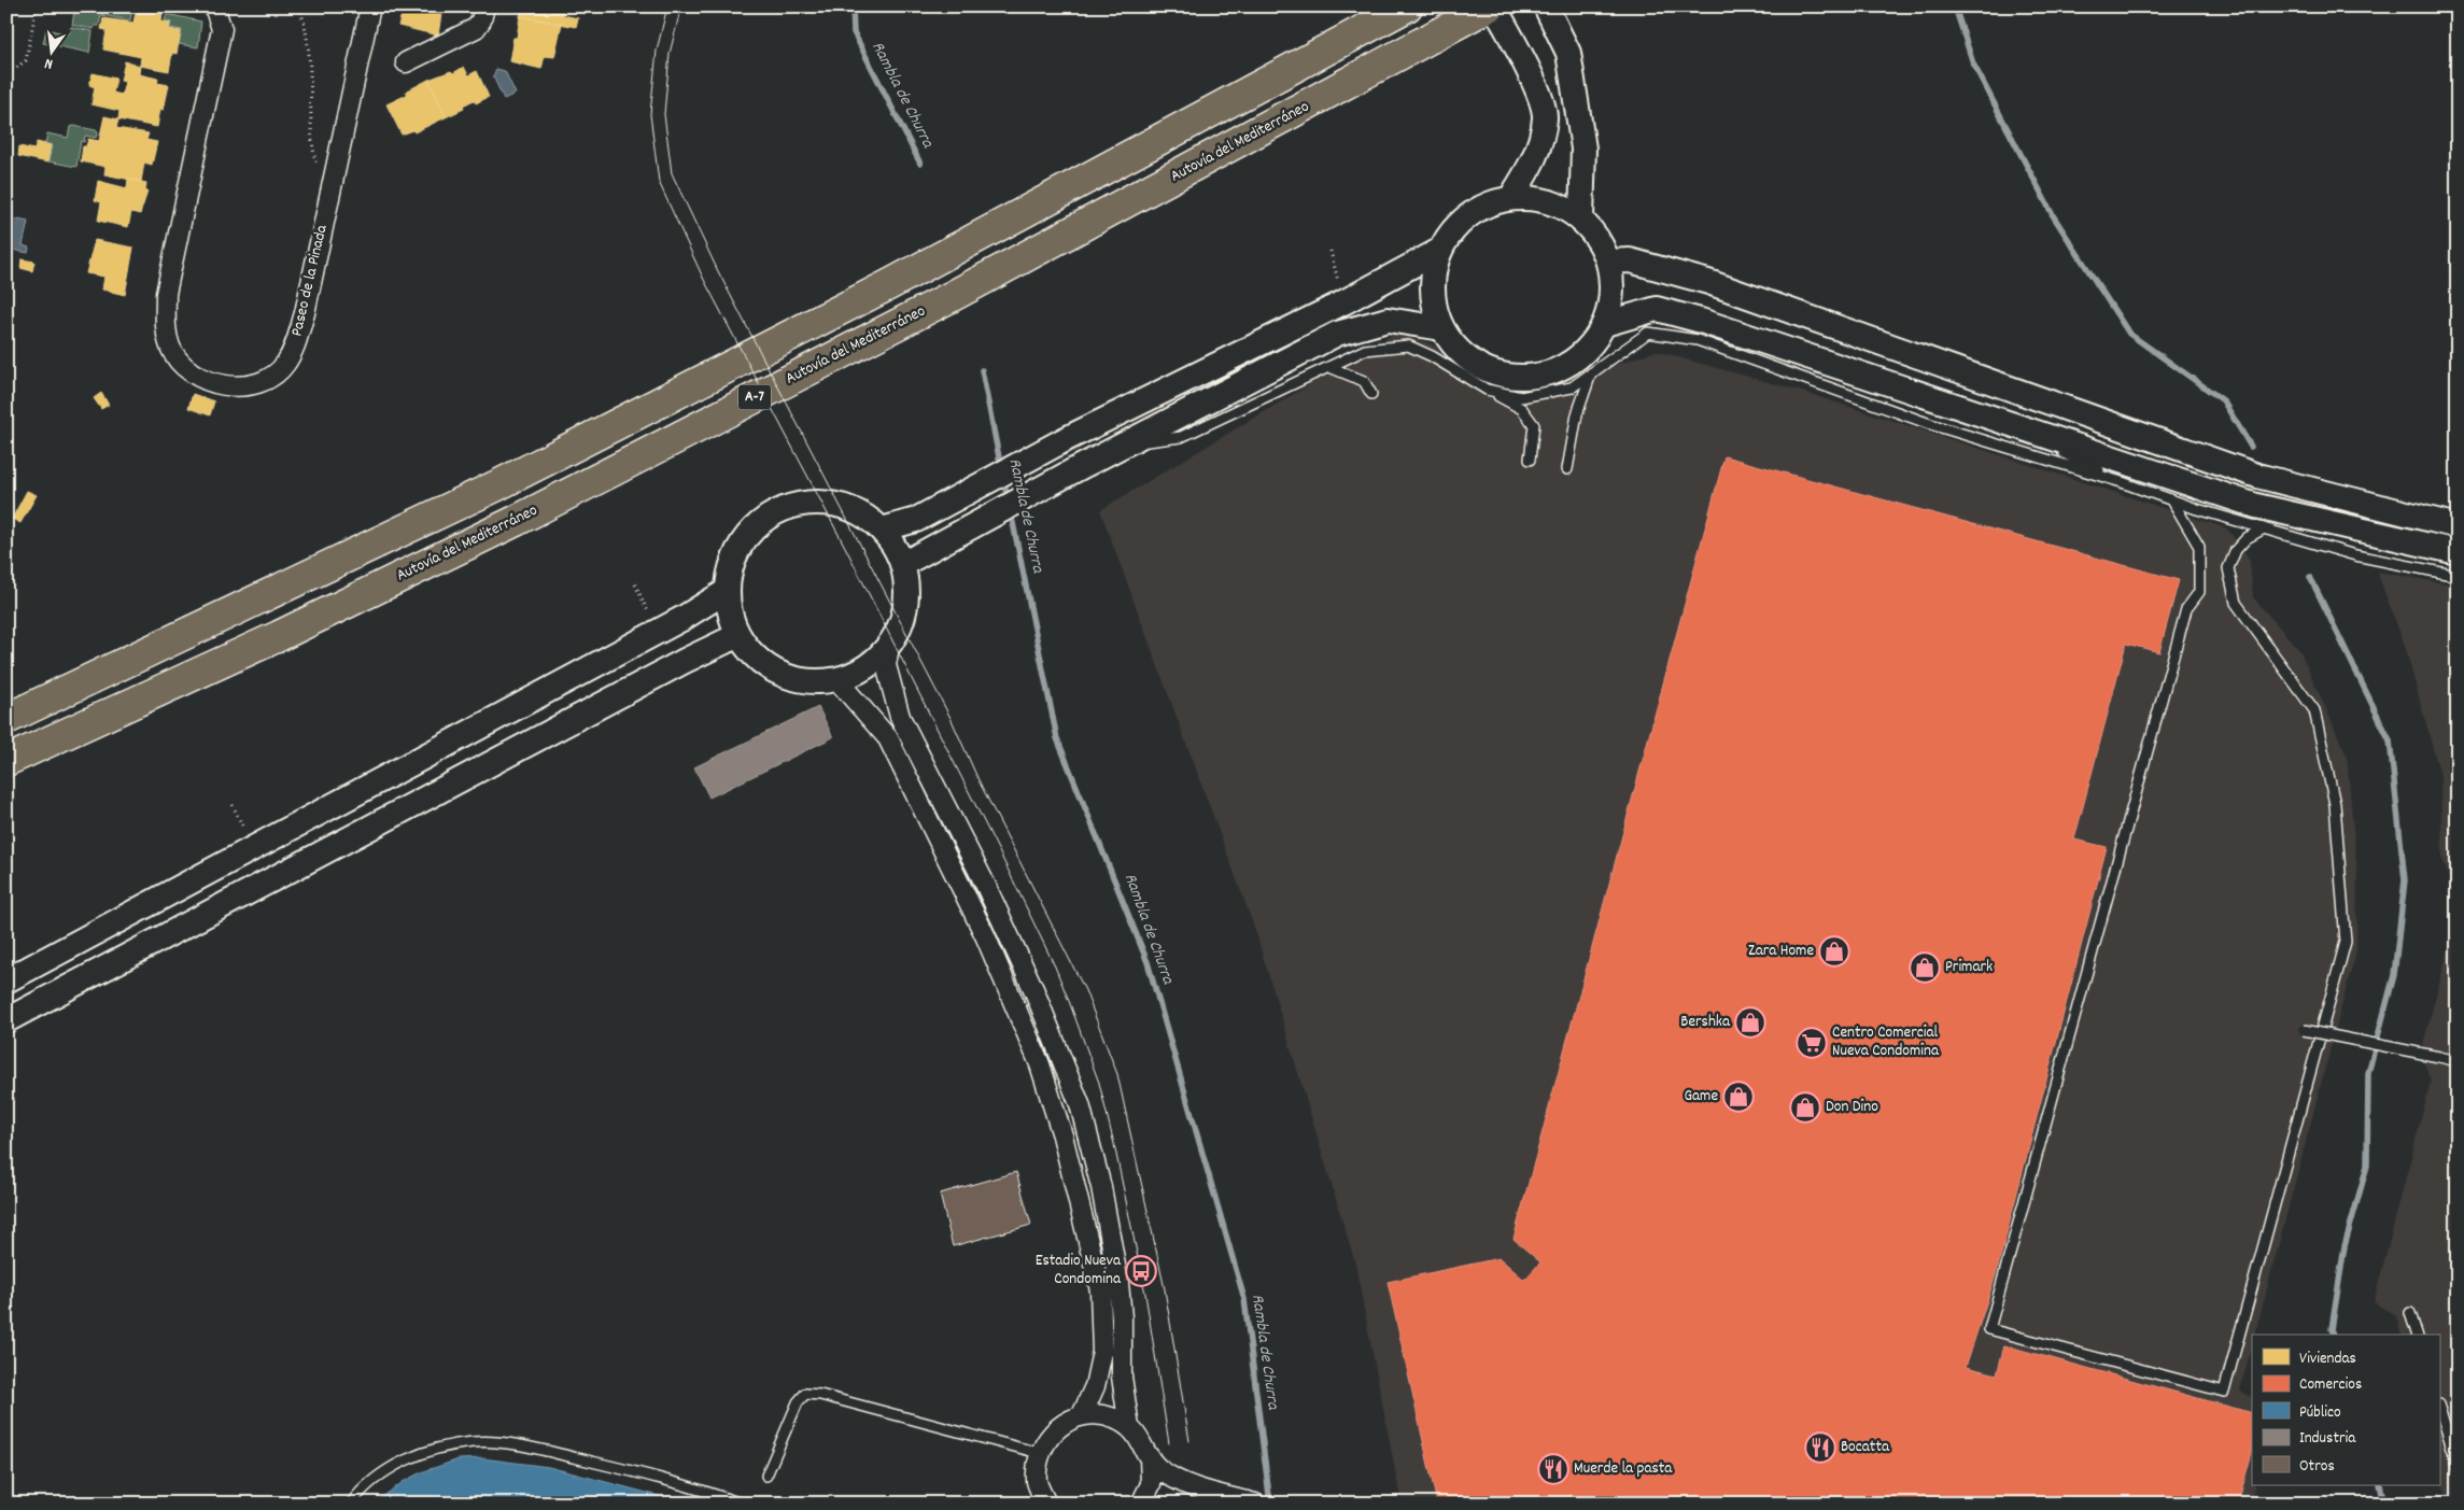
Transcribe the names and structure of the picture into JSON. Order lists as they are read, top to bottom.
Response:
{
  "streets": {
    "highway": ["Autovía del Mediterráneo", "A-7"],
    "street": ["Paseo de la Pinada"]
  },
  "water": ["Rambla de Churra"],
  "places": {
    "shop": [
      "Zara Home",
      "Primark",
      "Bershka",
      "Game",
      "Don Dino"
    ],
    "supermarket": ["Centro Comercial Nueva Condomina"],
    "bus stop": ["Estadio Nueva Condomina"],
    "restaurant": ["Bocatta", "Muerde la pasta"]
  },
  "legend": [
    "Viviendas",
    "Comercios",
    "Público",
    "Industria",
    "Otros"
  ],
  "north": "bottom"
}
